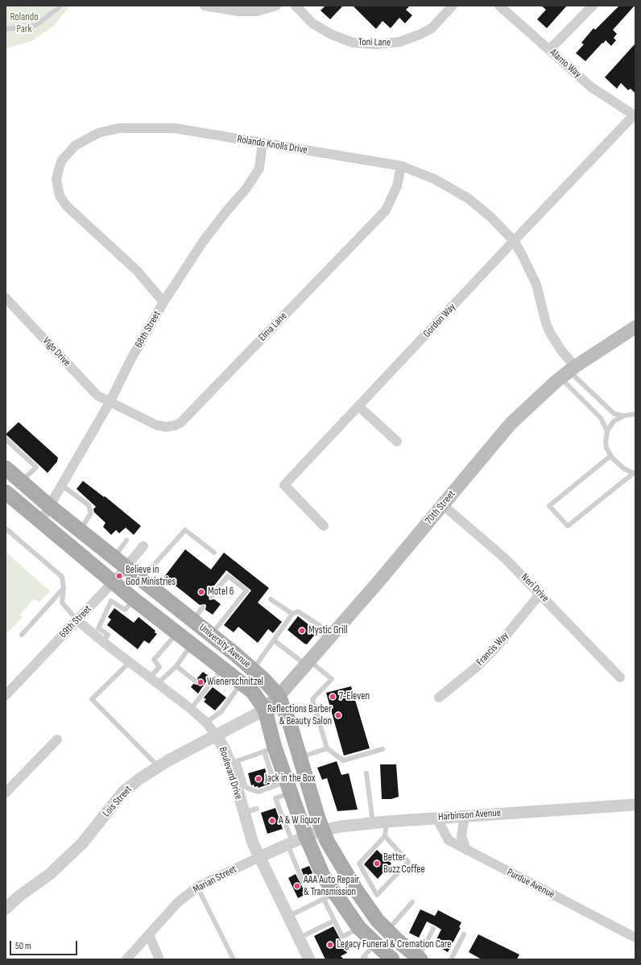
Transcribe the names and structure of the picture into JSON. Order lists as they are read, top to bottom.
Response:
{
  "streets": {
    "main road": ["70th Street", "University Avenue"],
    "street": [
      "Toni Lane",
      "Alamo Way",
      "Rolando Knolls Drive",
      "Gordon Way",
      "Elma Lane",
      "68th Street",
      "Vigo Drive",
      "Neri Drive",
      "69th Street",
      "Francis Way",
      "Boulevard Drive",
      "Lois Street",
      "Harbinson Avenue",
      "Marian Street",
      "Purdue Avenue"
    ]
  },
  "crossings": [
    ["Alamo Way", "Gordon Way"],
    ["Rolando Knolls Drive", "Gordon Way"],
    ["Rolando Knolls Drive", "Elma Lane"],
    ["Rolando Knolls Drive", "68th Street"],
    ["Rolando Knolls Drive", "70th Street"],
    ["Elma Lane", "68th Street"],
    ["Elma Lane", "Vigo Drive"],
    ["68th Street", "Vigo Drive"],
    ["68th Street", "University Avenue"],
    ["70th Street", "Neri Drive"],
    ["70th Street", "University Avenue"],
    ["70th Street", "Lois Street"],
    ["Neri Drive", "Francis Way"],
    ["69th Street", "University Avenue"],
    ["69th Street", "Boulevard Drive"],
    ["University Avenue", "Lois Street"],
    ["University Avenue", "Harbinson Avenue"],
    ["University Avenue", "Marian Street"],
    ["Boulevard Drive", "Lois Street"],
    ["Boulevard Drive", "Marian Street"],
    ["Harbinson Avenue", "Marian Street"],
    ["Harbinson Avenue", "Purdue Avenue"]
  ],
  "parks": ["Rolando Park"],
  "places": [
    "Believe in God Ministries",
    "Motel 6",
    "Mystic Grill",
    "Wienerschnitzel",
    "7-Eleven",
    "Reflections Barber & Beauty Salon",
    "Jack in the Box",
    "A & W liquor",
    "Better Buzz Coffee",
    "AAA Auto Repair & Transmission",
    "Legacy Funeral & Cremation Care"
  ],
  "scale_bar": "50 m"
}
